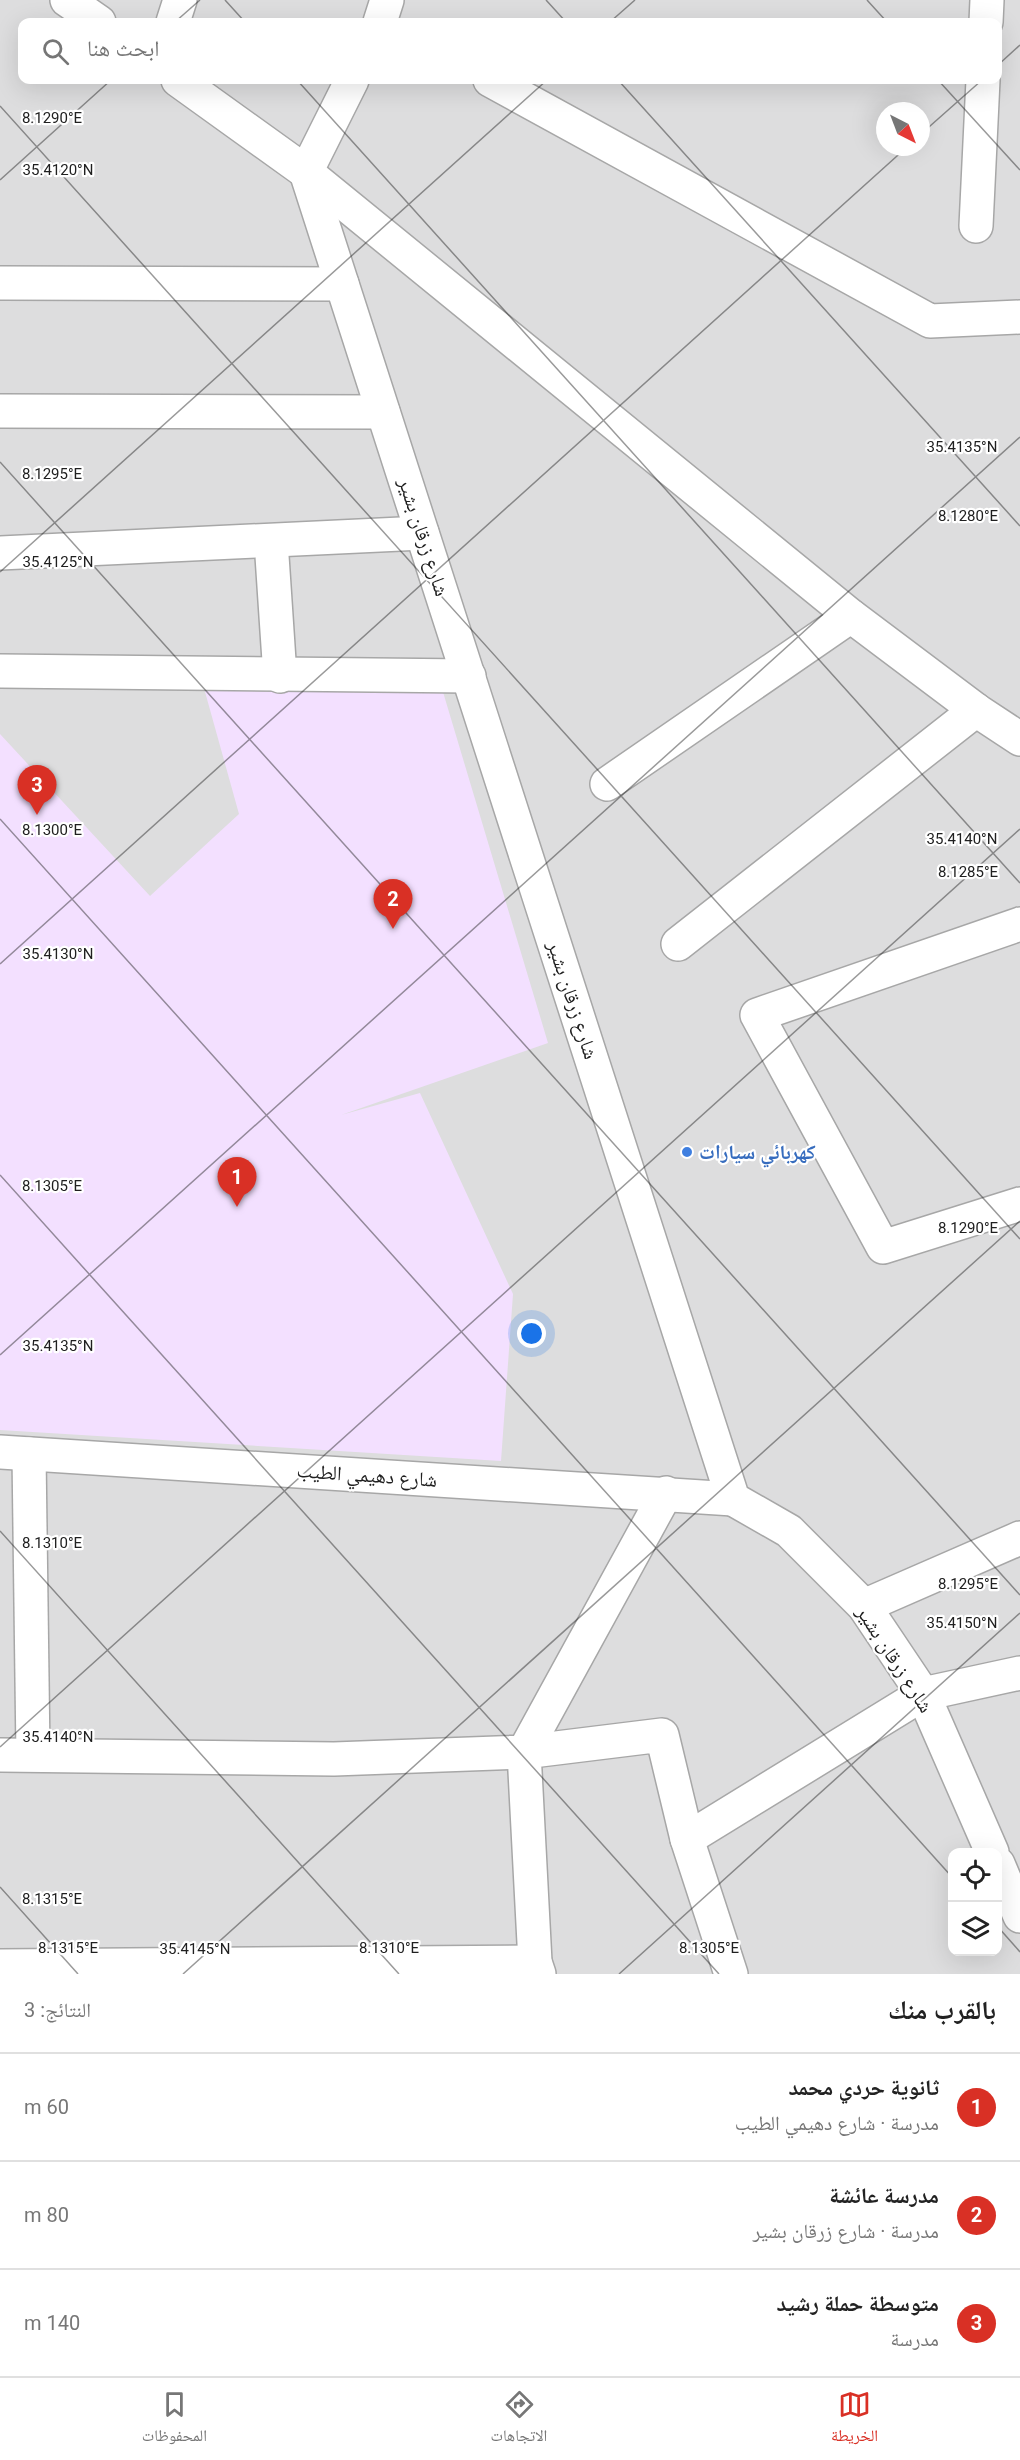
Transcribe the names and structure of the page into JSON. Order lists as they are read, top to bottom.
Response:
{
  "streets": {
    "street": ["شارع زرقان بشير", "شارع دهيمي الطيب"]
  },
  "crossings": [
    ["شارع زرقان بشير", "شارع دهيمي الطيب"]
  ],
  "places": ["كهربائي سيارات"],
  "north": "bottom right",
  "page": {
    "search": "ابحث هنا",
    "pins": ["3", "2", "1"],
    "heading": ["بالقرب منك", "النتائج: 3"],
    "list": [
      {
        "mark": "1",
        "name": "ثانوية حردي محمد",
        "note": "مدرسة · شارع دهيمي الطيب",
        "value": "60 m"
      },
      {
        "mark": "2",
        "name": "مدرسة عائشة",
        "note": "مدرسة · شارع زرقان بشير",
        "value": "80 m"
      },
      {
        "mark": "3",
        "name": "متوسطة حملة رشيد",
        "note": "مدرسة",
        "value": "140 m"
      }
    ],
    "nav": ["الخريطة", "الاتجاهات", "المحفوظات"]
  },
  "coordinates": [
    "8.1290°E",
    "35.4120°N",
    "35.4135°N",
    "8.1295°E",
    "8.1280°E",
    "35.4125°N",
    "8.1300°E",
    "35.4140°N",
    "8.1285°E",
    "35.4130°N",
    "8.1305°E",
    "8.1310°E",
    "35.4150°N",
    "8.1315°E",
    "35.4145°N"
  ]
}
